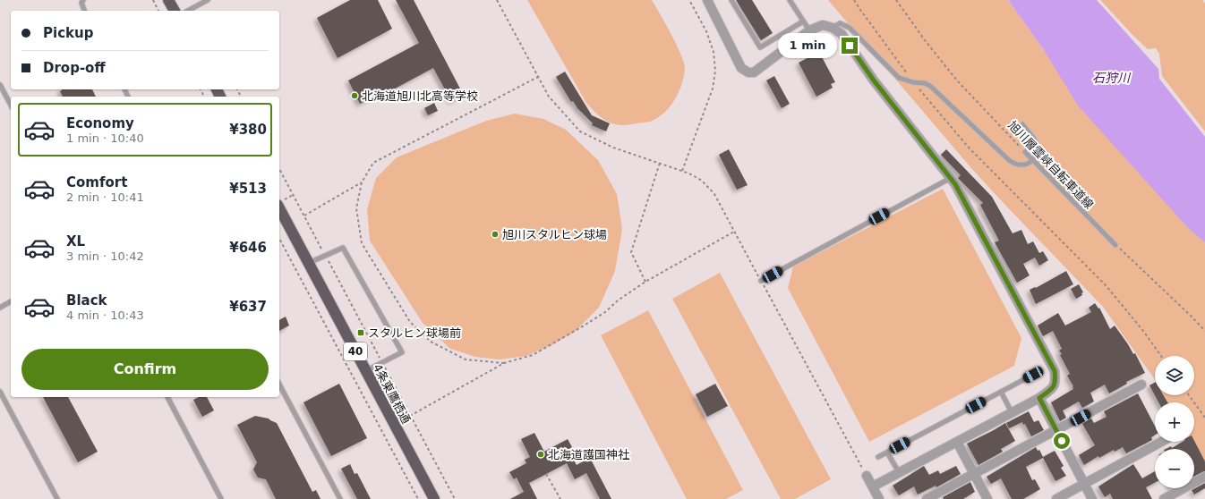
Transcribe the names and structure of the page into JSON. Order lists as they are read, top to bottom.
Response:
{
  "streets": {
    "highway": ["40", "4条東鷹栖通"],
    "lane": ["旭川層雲峡自転車道線"]
  },
  "water": ["石狩川"],
  "places": {
    "other": ["北海道旭川北高等学校", "旭川スタルヒン球場", "北海道護国神社"],
    "transit": ["スタルヒン球場前"]
  },
  "page": {
    "banner": ["Pickup", "Drop-off"],
    "bubble": "1 min",
    "list": [
      {
        "name": "Economy",
        "note": "1 min · 10:40",
        "value": "¥380"
      },
      {
        "name": "Comfort",
        "note": "2 min · 10:41",
        "value": "¥513"
      },
      {
        "name": "XL",
        "note": "3 min · 10:42",
        "value": "¥646"
      },
      {
        "name": "Black",
        "note": "4 min · 10:43",
        "value": "¥637"
      }
    ],
    "buttons": "Confirm",
    "map_buttons": ["+", "−"]
  }
}
